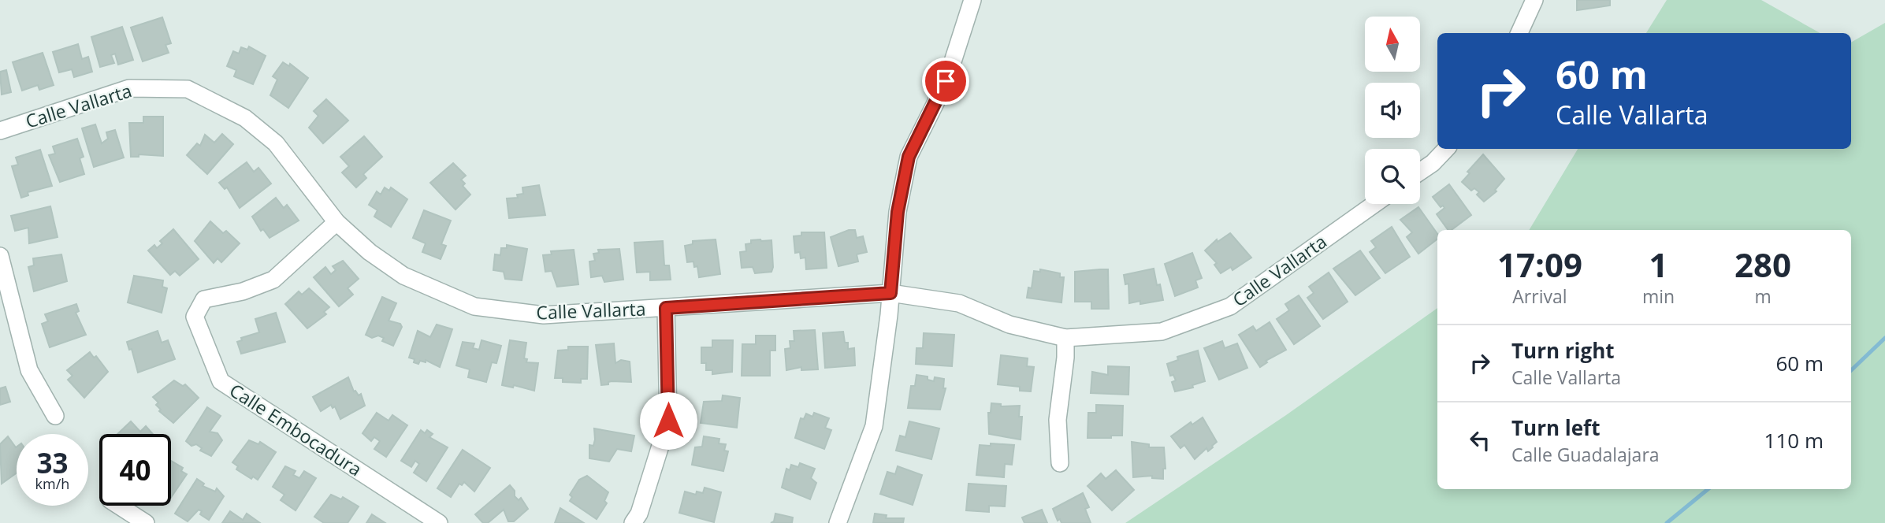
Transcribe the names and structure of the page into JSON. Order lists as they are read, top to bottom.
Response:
{
  "streets": {
    "street": ["Calle Vallarta", "Calle Embocadura"]
  },
  "crossings": [
    ["Calle Vallarta", "Calle Embocadura"]
  ],
  "north": "top",
  "page": {
    "turn": ["60 m", "Calle Vallarta"],
    "eta": [
      "17:09",
      "Arrival",
      "1",
      "min",
      "280",
      "m"
    ],
    "list": [
      {
        "name": "Turn right",
        "note": "Calle Vallarta",
        "value": "60 m"
      },
      {
        "name": "Turn left",
        "note": "Calle Guadalajara",
        "value": "110 m"
      }
    ],
    "speed": "33 km/h",
    "limit": "40"
  }
}
